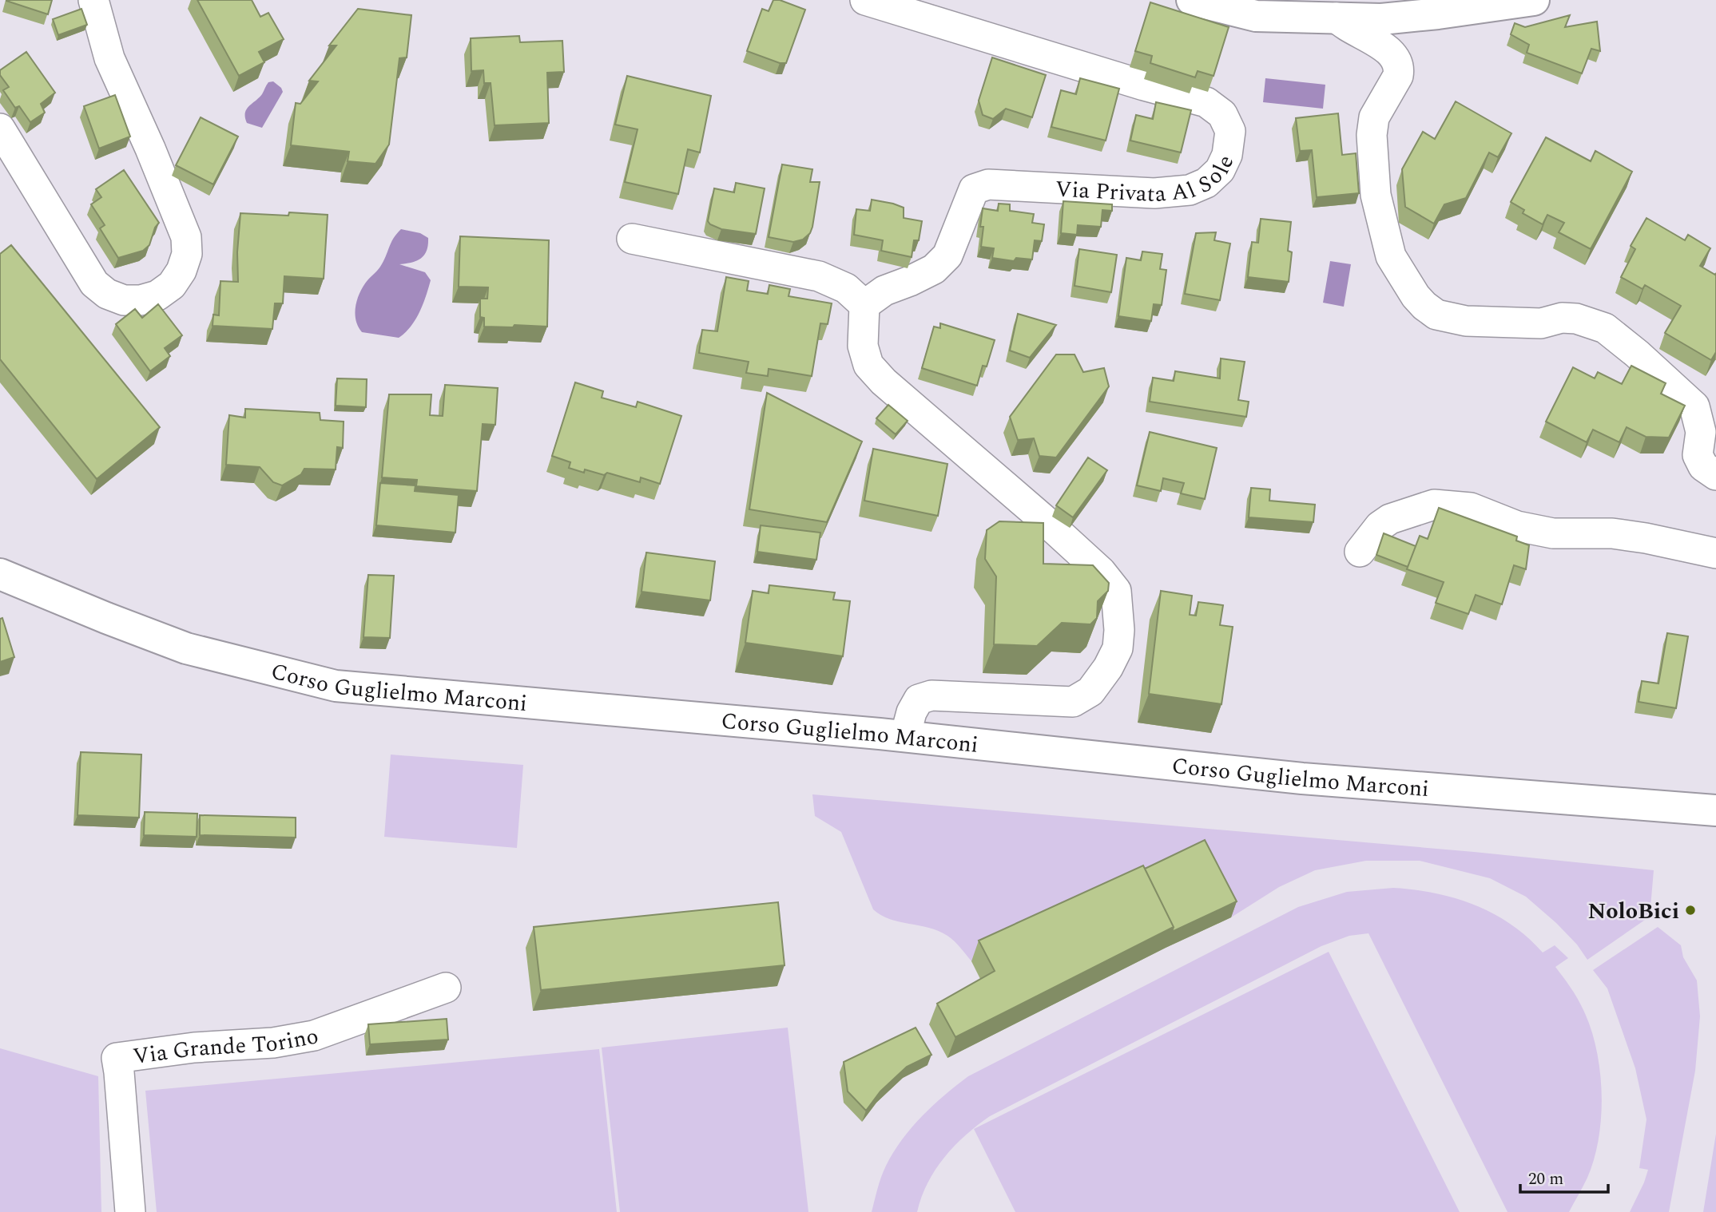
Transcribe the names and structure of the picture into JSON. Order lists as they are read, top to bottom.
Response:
{
  "streets": {
    "main road": ["Corso Guglielmo Marconi"],
    "street": ["Via Privata Al Sole", "Via Grande Torino"]
  },
  "places": ["NoloBici"],
  "scale_bar": "20 m"
}
